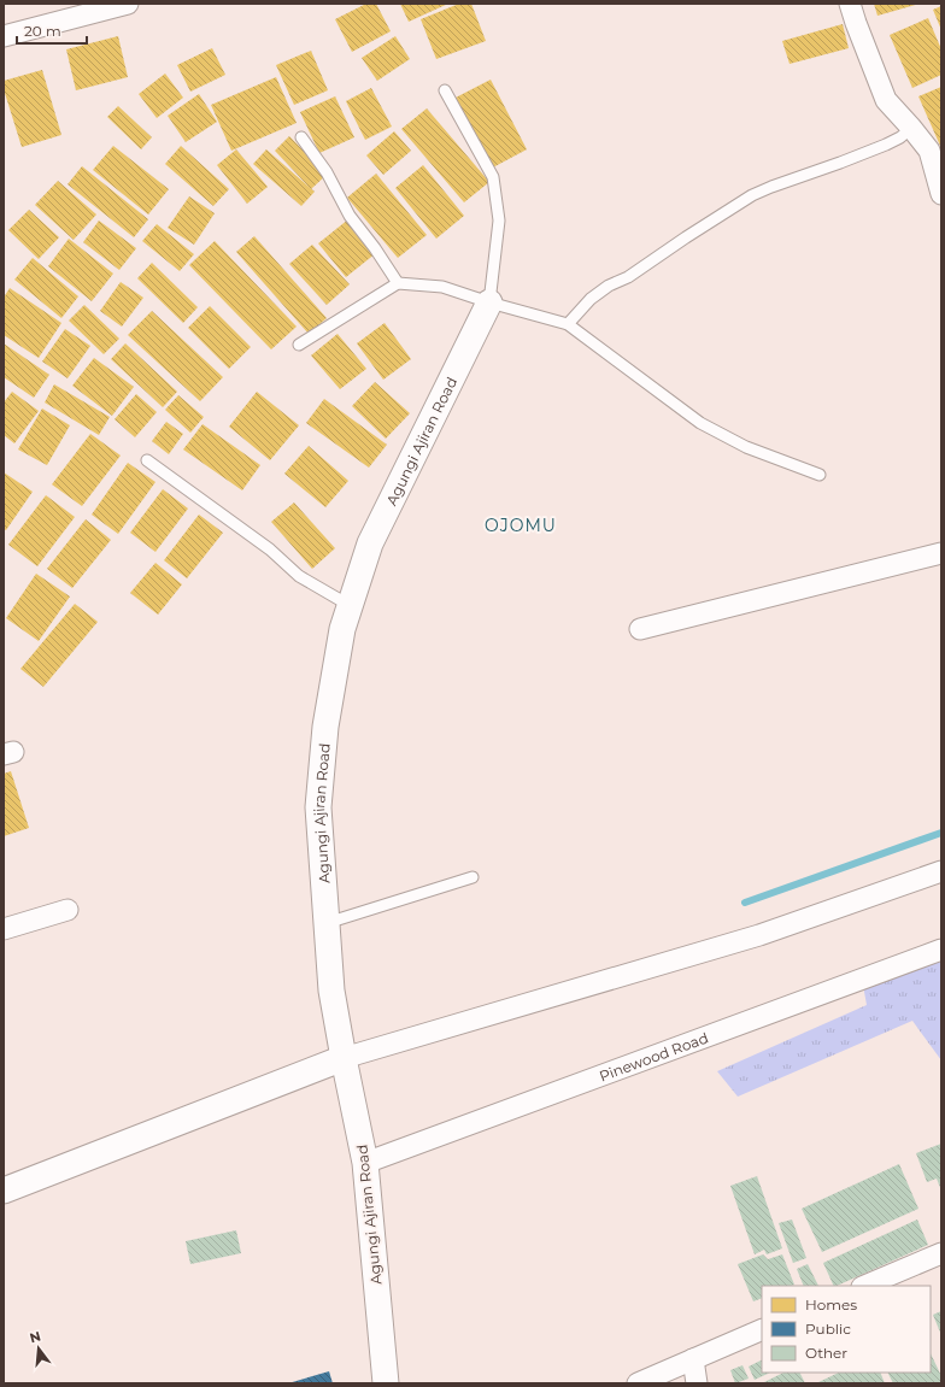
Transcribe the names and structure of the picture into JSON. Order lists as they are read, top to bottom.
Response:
{
  "streets": {
    "street": ["Agungi Ajiran Road", "Pinewood Road"]
  },
  "crossings": [
    ["Agungi Ajiran Road", "Pinewood Road"]
  ],
  "districts": ["OJOMU"],
  "legend": ["Homes", "Public", "Other"],
  "scale_bar": "20 m",
  "north": "top"
}
